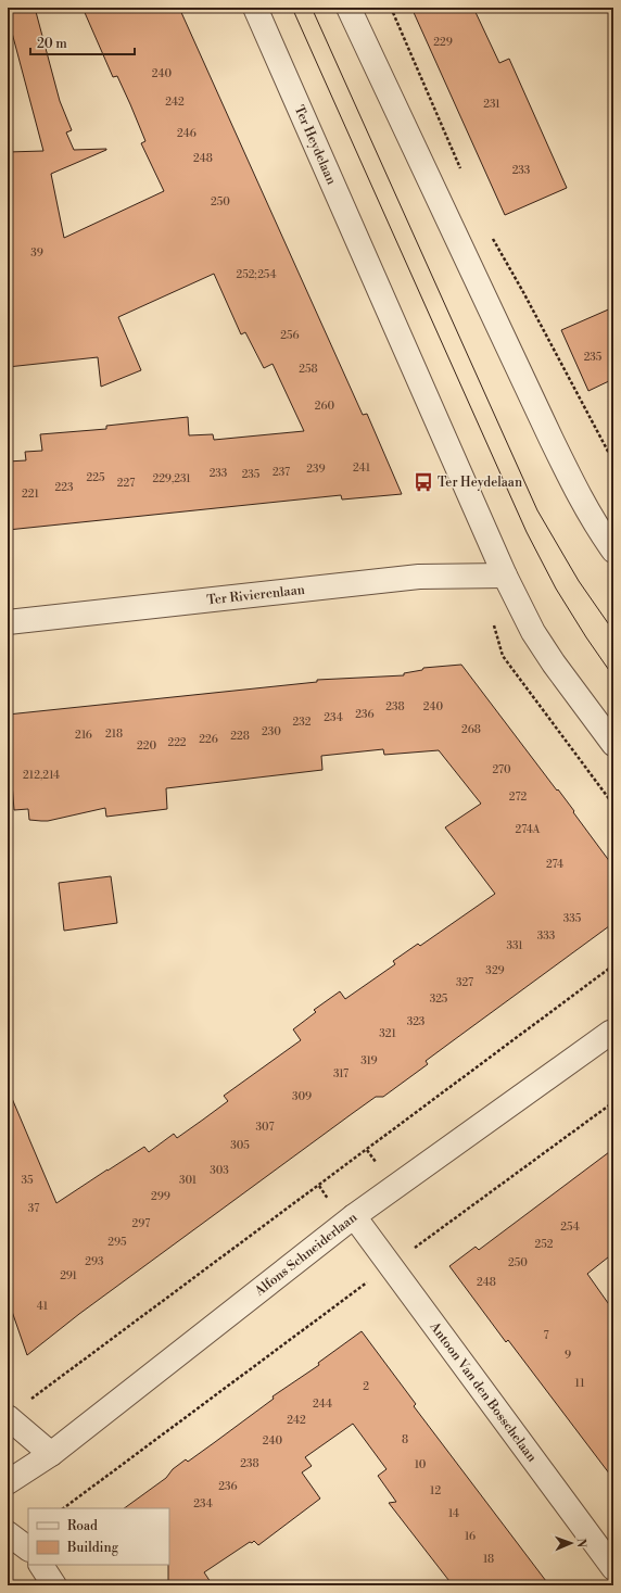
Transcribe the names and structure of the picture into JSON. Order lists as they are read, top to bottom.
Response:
{
  "streets": {
    "street": [
      "Ter Heydelaan",
      "Ter Rivierenlaan",
      "Alfons Schneiderlaan",
      "Antoon Van den Bosschelaan"
    ]
  },
  "crossings": [
    ["Ter Heydelaan", "Ter Rivierenlaan"],
    ["Alfons Schneiderlaan", "Antoon Van den Bosschelaan"]
  ],
  "places": {
    "bus stop": ["Ter Heydelaan"]
  },
  "house_numbers": [
    "229",
    "240",
    "242",
    "231",
    "246",
    "248",
    "233",
    "250",
    "39",
    "252;254",
    "256",
    "235",
    "258",
    "260",
    "241",
    "239",
    "237",
    "233",
    "235",
    "225",
    "229,231",
    "227",
    "223",
    "221",
    "238",
    "240",
    "236",
    "234",
    "232",
    "268",
    "230",
    "218",
    "216",
    "228",
    "226",
    "222",
    "220",
    "270",
    "212,214",
    "272",
    "274A",
    "274",
    "335",
    "333",
    "331",
    "329",
    "327",
    "325",
    "323",
    "321",
    "319",
    "317",
    "309",
    "307",
    "305",
    "303",
    "35",
    "301",
    "299",
    "37",
    "297",
    "254",
    "295",
    "252",
    "293",
    "250",
    "291",
    "248",
    "41",
    "7",
    "9",
    "11",
    "2",
    "244",
    "242",
    "8",
    "240",
    "238",
    "10",
    "236",
    "12",
    "234",
    "14",
    "16",
    "18"
  ],
  "legend": ["Road", "Building"],
  "scale_bar": "20 m",
  "north": "right"
}
